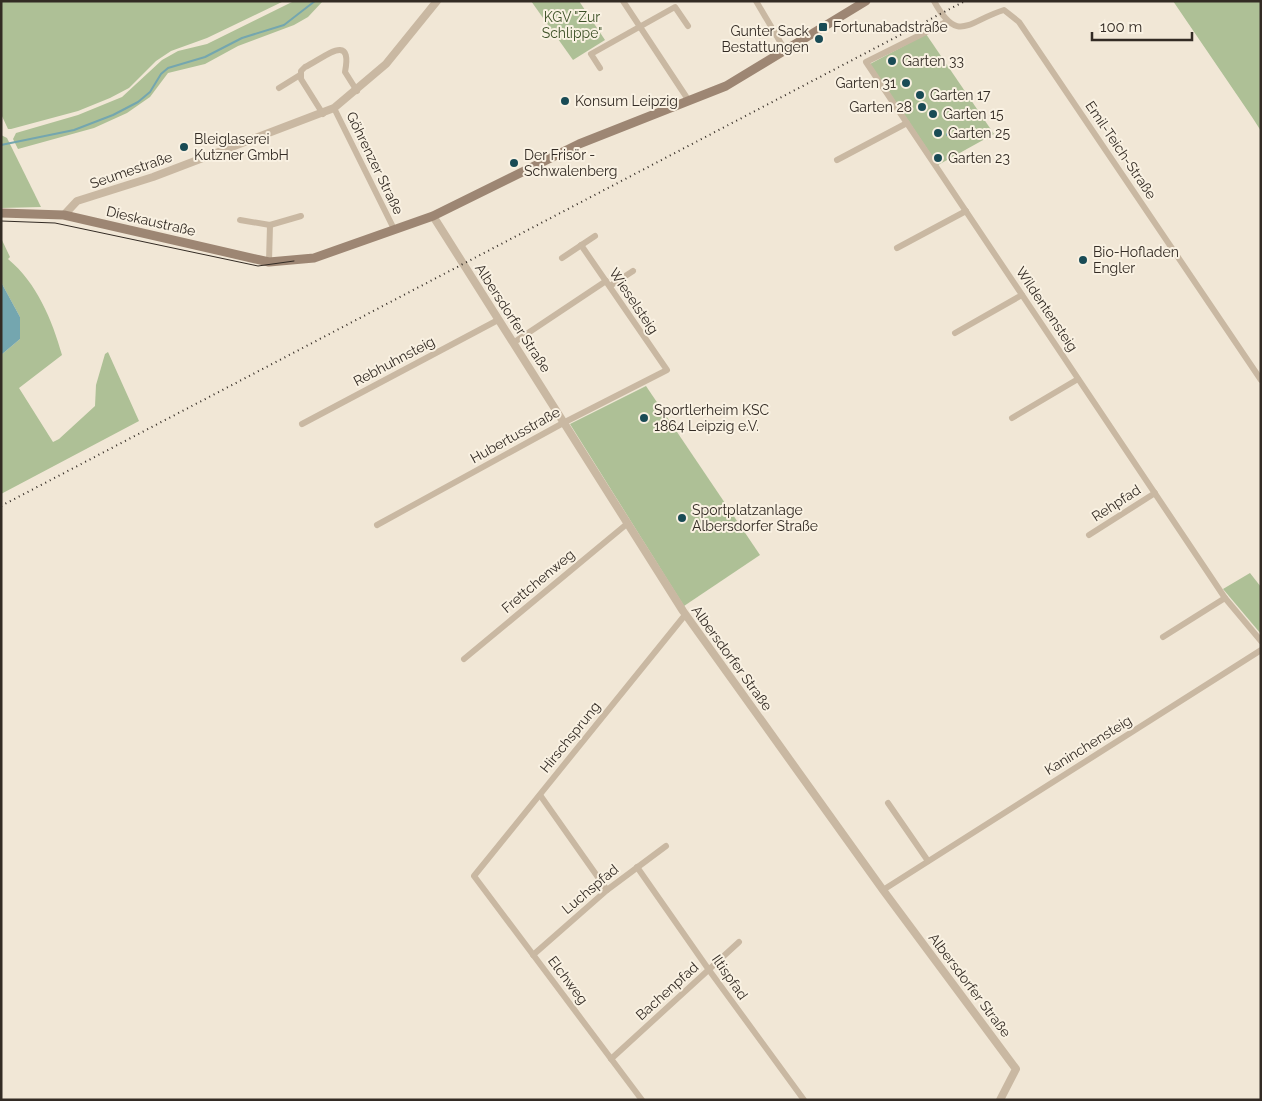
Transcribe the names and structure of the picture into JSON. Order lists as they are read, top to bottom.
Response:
{
  "streets": {
    "main road": ["Dieskaustraße"],
    "street": [
      "Emil-Teich-Straße",
      "Göhrenzer Straße",
      "Seumestraße",
      "Wieselsteig",
      "Wildentensteig",
      "Albersdorfer Straße",
      "Rebhuhnsteig",
      "Hubertusstraße",
      "Rehpfad",
      "Frettchenweg",
      "Hirschsprung",
      "Kaninchensteig",
      "Luchspfad",
      "Iltispfad",
      "Elchweg",
      "Bachenpfad"
    ]
  },
  "crossings": [
    ["Emil-Teich-Straße", "Wildentensteig"],
    ["Göhrenzer Straße", "Seumestraße"],
    ["Göhrenzer Straße", "Dieskaustraße"],
    ["Seumestraße", "Dieskaustraße"],
    ["Dieskaustraße", "Albersdorfer Straße"],
    ["Wieselsteig", "Hubertusstraße"],
    ["Wildentensteig", "Rehpfad"],
    ["Albersdorfer Straße", "Rebhuhnsteig"],
    ["Albersdorfer Straße", "Hubertusstraße"],
    ["Albersdorfer Straße", "Frettchenweg"],
    ["Albersdorfer Straße", "Hirschsprung"],
    ["Albersdorfer Straße", "Kaninchensteig"],
    ["Hirschsprung", "Elchweg"],
    ["Luchspfad", "Iltispfad"],
    ["Luchspfad", "Elchweg"],
    ["Iltispfad", "Bachenpfad"],
    ["Elchweg", "Bachenpfad"]
  ],
  "parks": ["KGV \"Zur Schlippe\""],
  "places": {
    "transit": ["Fortunabadstraße"],
    "other": [
      "Gunter Sack Bestattungen",
      "Garten 33",
      "Garten 31",
      "Garten 17",
      "Konsum Leipzig",
      "Garten 28",
      "Garten 15",
      "Garten 25",
      "Bleiglaserei Kutzner GmbH",
      "Garten 23",
      "Der Frisör - Schwalenberg",
      "Bio-Hofladen Engler",
      "Sportlerheim KSC 1864 Leipzig e.V.",
      "Sportplatzanlage Albersdorfer Straße"
    ]
  },
  "scale_bar": "100 m"
}
